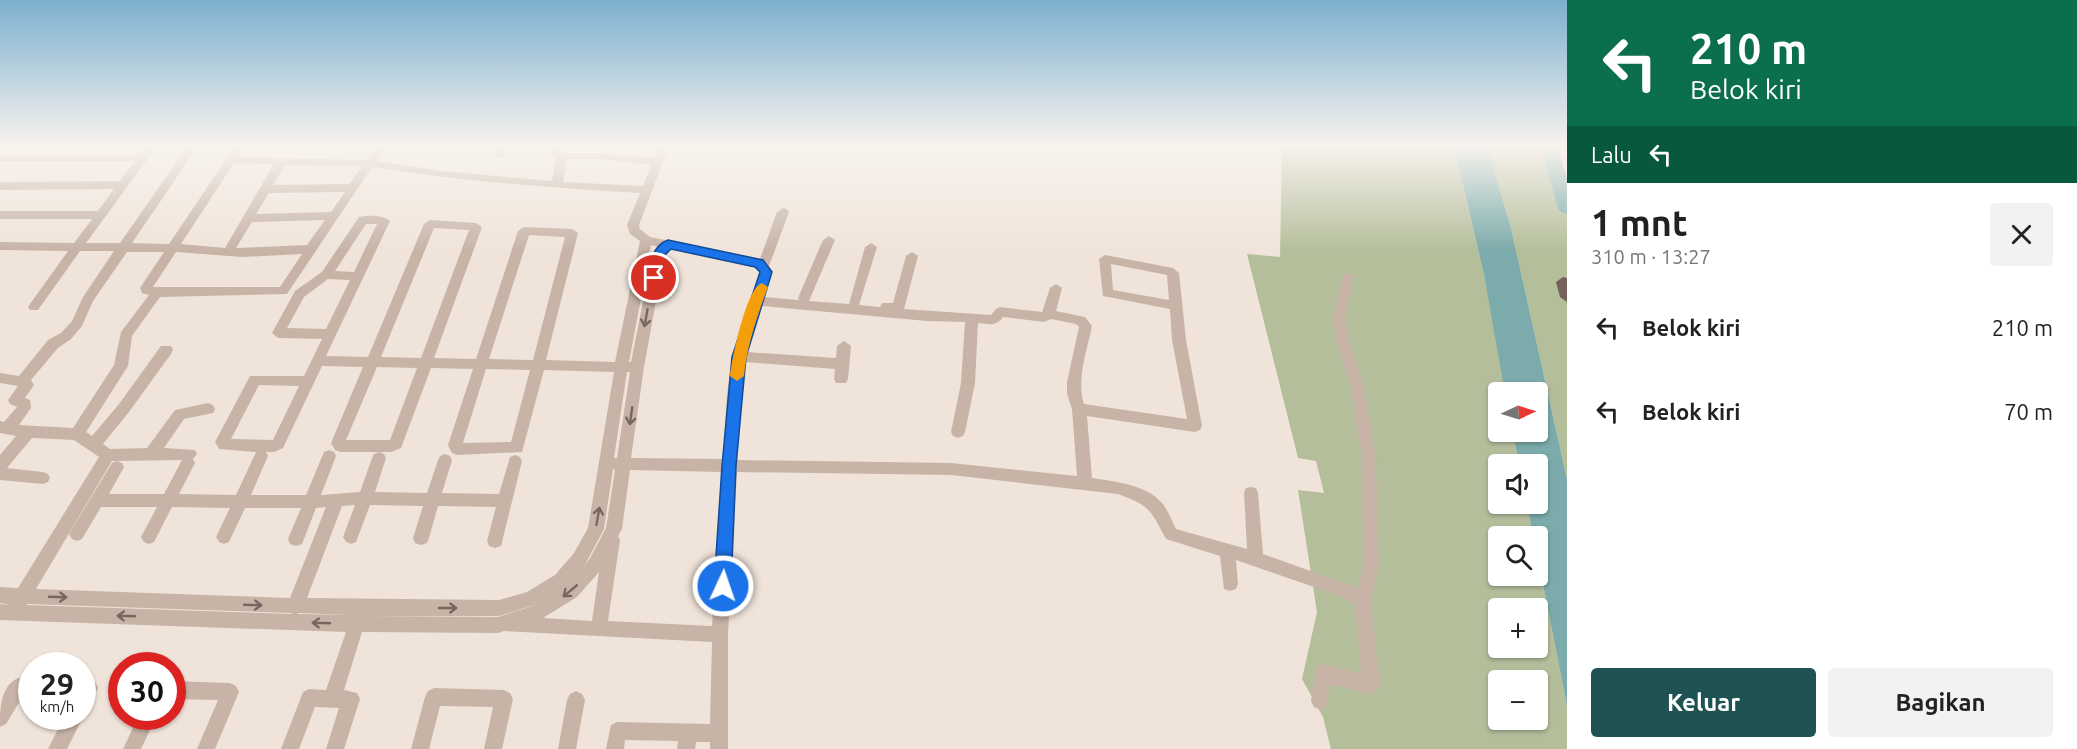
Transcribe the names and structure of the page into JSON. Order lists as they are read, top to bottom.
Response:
{
  "north": "right",
  "page": {
    "turn": ["210 m", "Belok kiri"],
    "then": "Lalu",
    "heading": ["1 mnt", "310 m · 13:27"],
    "list": [
      {
        "name": "Belok kiri",
        "value": "210 m"
      },
      {
        "name": "Belok kiri",
        "value": "70 m"
      }
    ],
    "map_buttons": ["+", "−"],
    "speed": "29 km/h",
    "limit": "30",
    "buttons": ["Keluar", "Bagikan"]
  }
}
